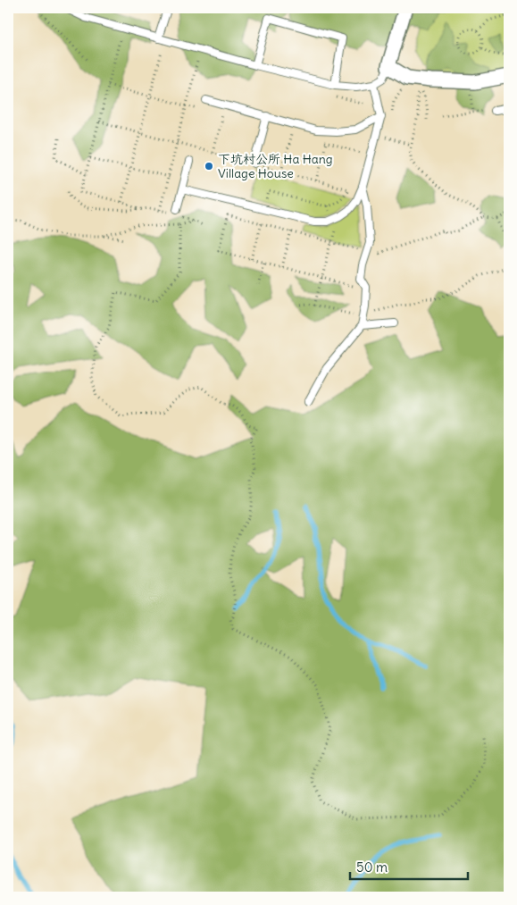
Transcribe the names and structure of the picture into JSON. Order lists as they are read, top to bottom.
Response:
{
  "places": ["下坑村公所 Ha Hang Village House"],
  "scale_bar": "50 m"
}
